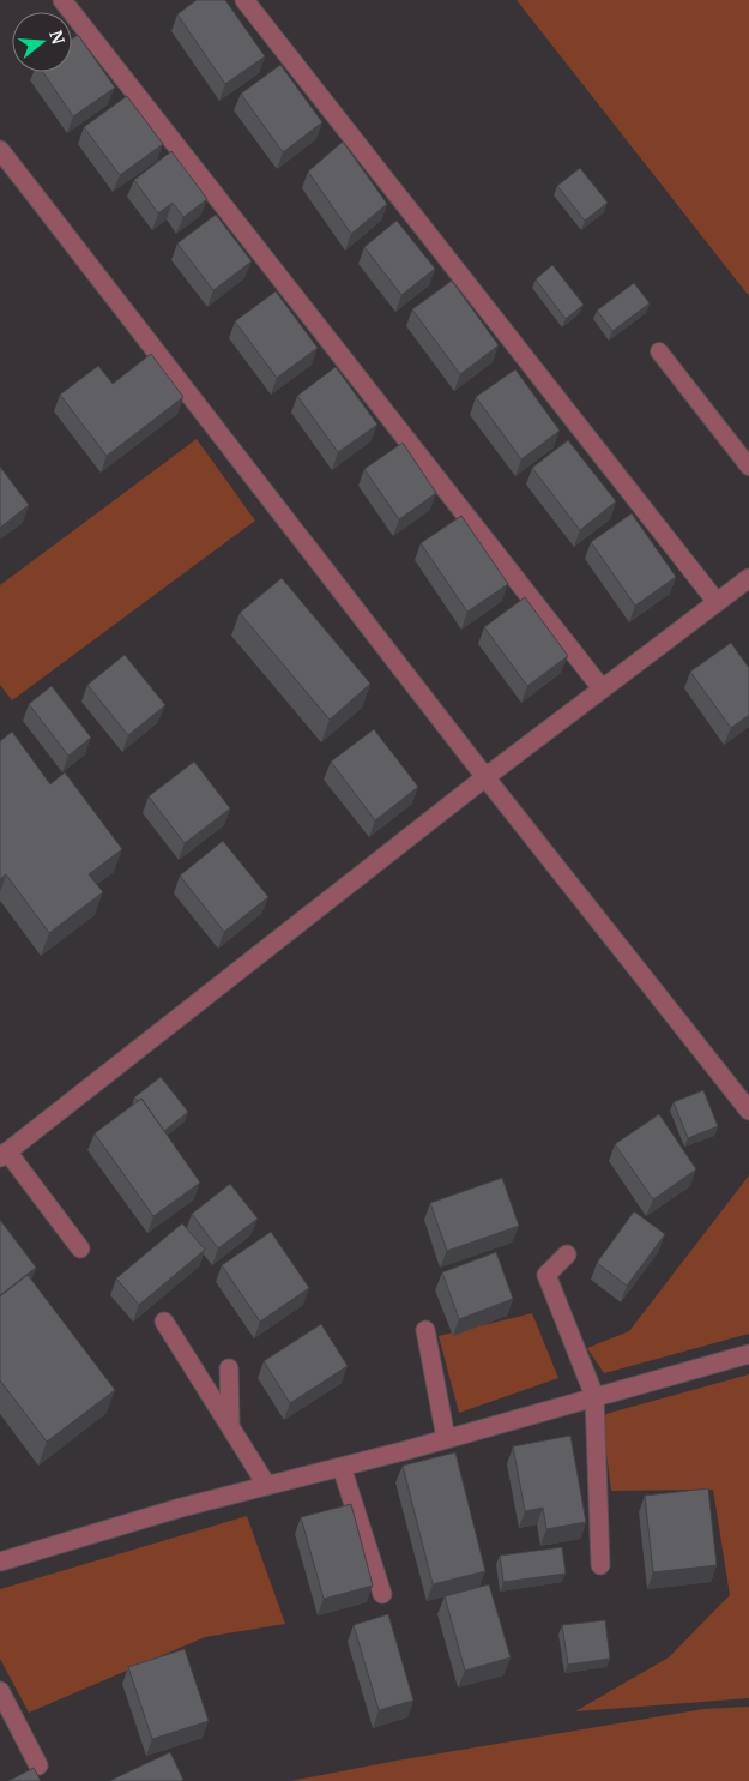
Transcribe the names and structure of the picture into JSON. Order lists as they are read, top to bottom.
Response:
{
  "north": "right"
}
